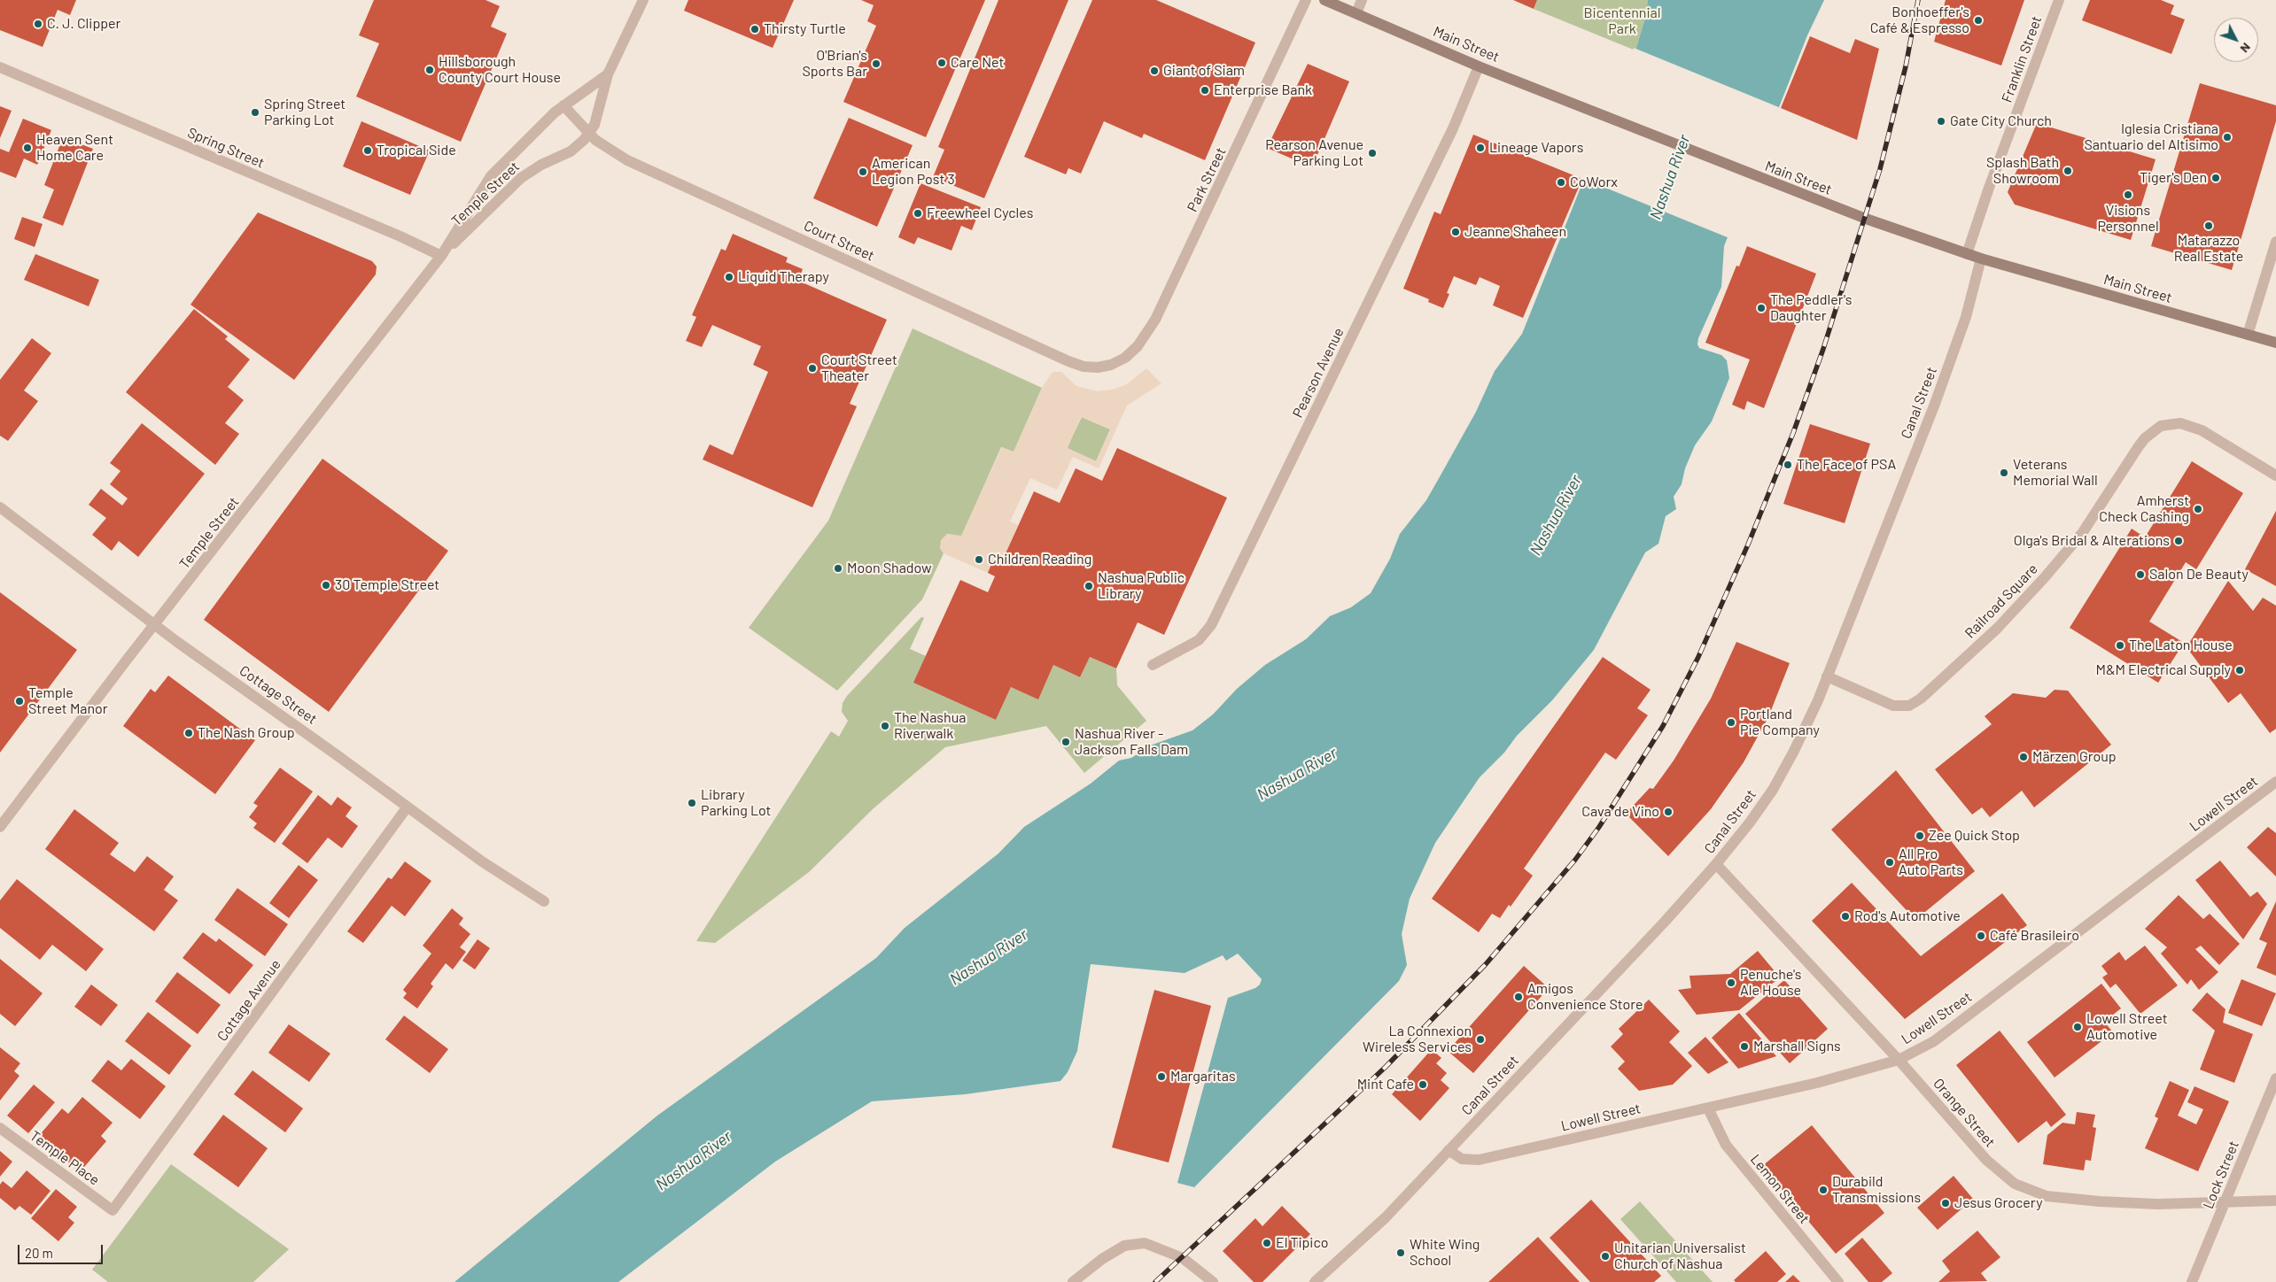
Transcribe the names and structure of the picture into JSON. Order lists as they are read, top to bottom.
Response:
{
  "streets": {
    "main road": ["Main Street"],
    "street": [
      "Franklin Street",
      "Spring Street",
      "Park Street",
      "Temple Street",
      "Court Street",
      "Pearson Avenue",
      "Canal Street",
      "Railroad Square",
      "Cottage Street",
      "Lowell Street",
      "Cottage Avenue",
      "Orange Street",
      "Temple Place",
      "Lock Street",
      "Lemon Street"
    ]
  },
  "crossings": [
    ["Main Street", "Franklin Street"],
    ["Main Street", "Pearson Avenue"],
    ["Main Street", "Canal Street"],
    ["Spring Street", "Temple Street"],
    ["Park Street", "Court Street"],
    ["Temple Street", "Court Street"],
    ["Temple Street", "Cottage Street"],
    ["Canal Street", "Railroad Square"],
    ["Canal Street", "Lowell Street"],
    ["Canal Street", "Orange Street"],
    ["Cottage Street", "Cottage Avenue"],
    ["Lowell Street", "Orange Street"],
    ["Lowell Street", "Lemon Street"],
    ["Cottage Avenue", "Temple Place"],
    ["Orange Street", "Lock Street"]
  ],
  "water": ["Nashua River"],
  "parks": ["Bicentennial Park"],
  "places": [
    "Bonhoeffer's Café & Espresso",
    "C. J. Clipper",
    "Thirsty Turtle",
    "Care Net",
    "O'Brian's Sports Bar",
    "Hillsborough County Court House",
    "Giant of Siam",
    "Enterprise Bank",
    "Spring Street Parking Lot",
    "Gate City Church",
    "Iglesia Cristiana Santuario del Altisimo",
    "Heaven Sent Home Care",
    "Lineage Vapors",
    "Tropical Side",
    "Pearson Avenue Parking Lot",
    "Splash Bath Showroom",
    "American Legion Post 3",
    "Tiger's Den",
    "CoWorx",
    "Visions Personnel",
    "Freewheel Cycles",
    "Matarazzo Real Estate",
    "Jeanne Shaheen",
    "Liquid Therapy",
    "The Peddler's Daughter",
    "Court Street Theater",
    "The Face of PSA",
    "Veterans Memorial Wall",
    "Amherst Check Cashing",
    "Olga's Bridal & Alterations",
    "Children Reading",
    "Moon Shadow",
    "Salon De Beauty",
    "30 Temple Street",
    "Nashua Public Library",
    "The Laton House",
    "M&M Electrical Supply",
    "Temple Street Manor",
    "Portland Pie Company",
    "The Nashua Riverwalk",
    "The Nash Group",
    "Nashua River - Jackson Falls Dam",
    "Märzen Group",
    "Library Parking Lot",
    "Cava de Vino",
    "Zee Quick Stop",
    "All Pro Auto Parts",
    "Rod's Automotive",
    "Café Brasileiro",
    "Penuche's Ale House",
    "Amigos Convenience Store",
    "Lowell Street Automotive",
    "La Connexion Wireless Services",
    "Marshall Signs",
    "Margaritas",
    "Mint Cafe",
    "Durabild Transmissions",
    "Jesus Grocery",
    "El Tipico",
    "White Wing School",
    "Unitarian Universalist Church of Nashua"
  ],
  "scale_bar": "20 m",
  "north": "bottom right"
}
